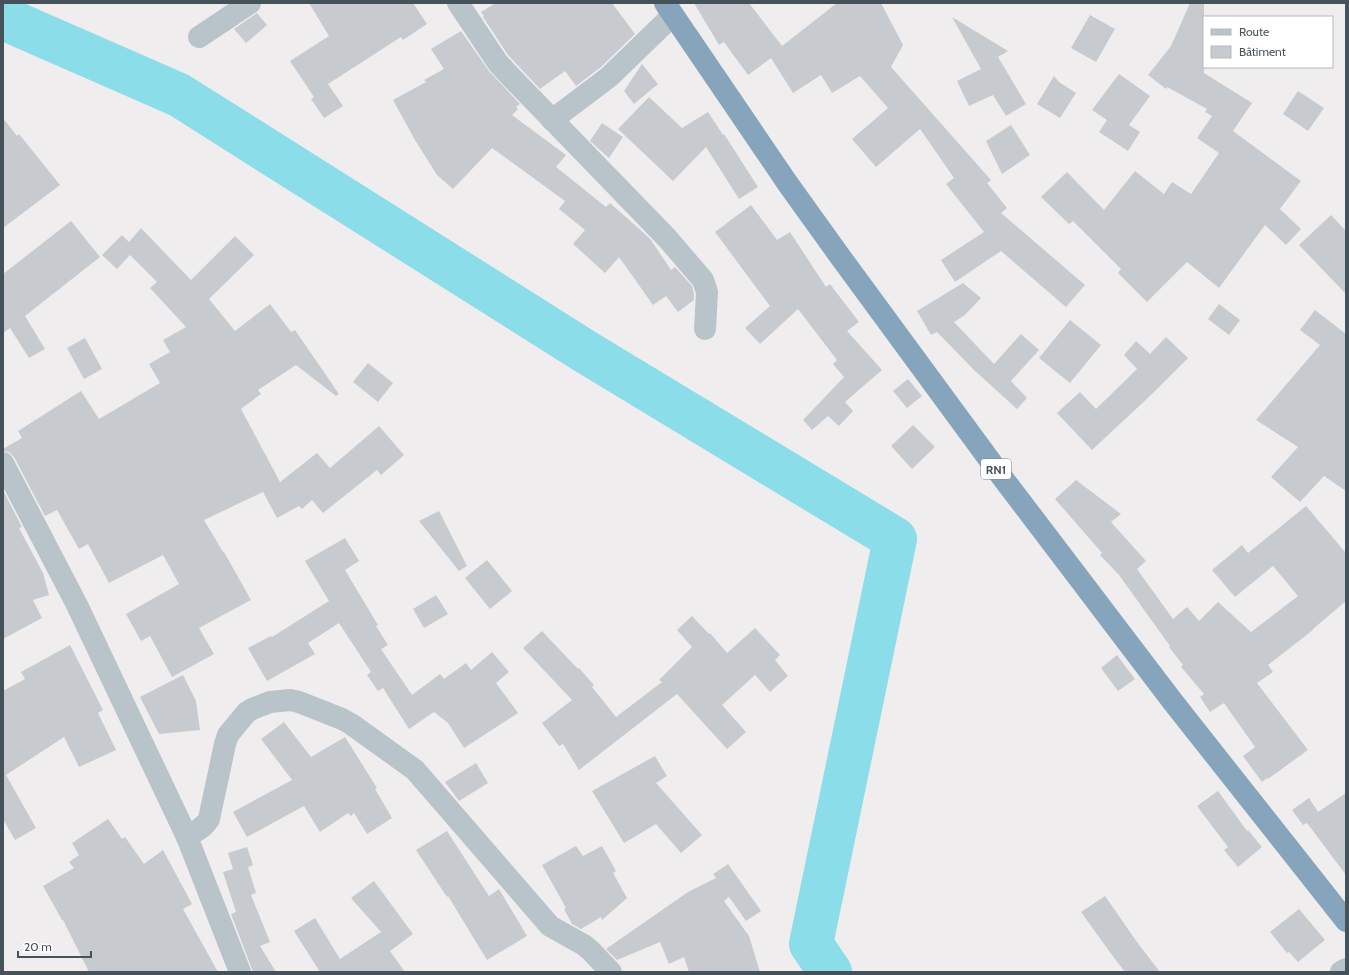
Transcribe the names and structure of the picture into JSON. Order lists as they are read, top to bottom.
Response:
{
  "streets": {
    "highway": ["RN1"]
  },
  "legend": ["Route", "Bâtiment"],
  "scale_bar": "20 m"
}
